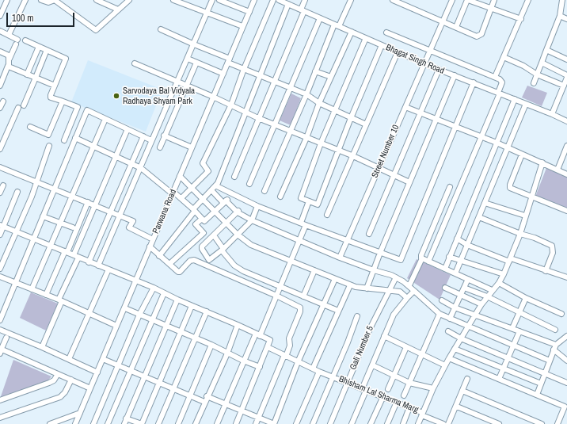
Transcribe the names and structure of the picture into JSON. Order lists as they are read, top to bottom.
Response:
{
  "streets": {
    "street": [
      "Bhagat Singh Road",
      "Street Number 10",
      "Parwana Road",
      "Gali Number 5",
      "Bhisham Lal Sharma Marg"
    ]
  },
  "crossings": [
    ["Bhagat Singh Road", "Street Number 10"],
    ["Gali Number 5", "Bhisham Lal Sharma Marg"]
  ],
  "places": ["Sarvodaya Bal Vidyala Radhaya Shyam Park"],
  "scale_bar": "100 m"
}
